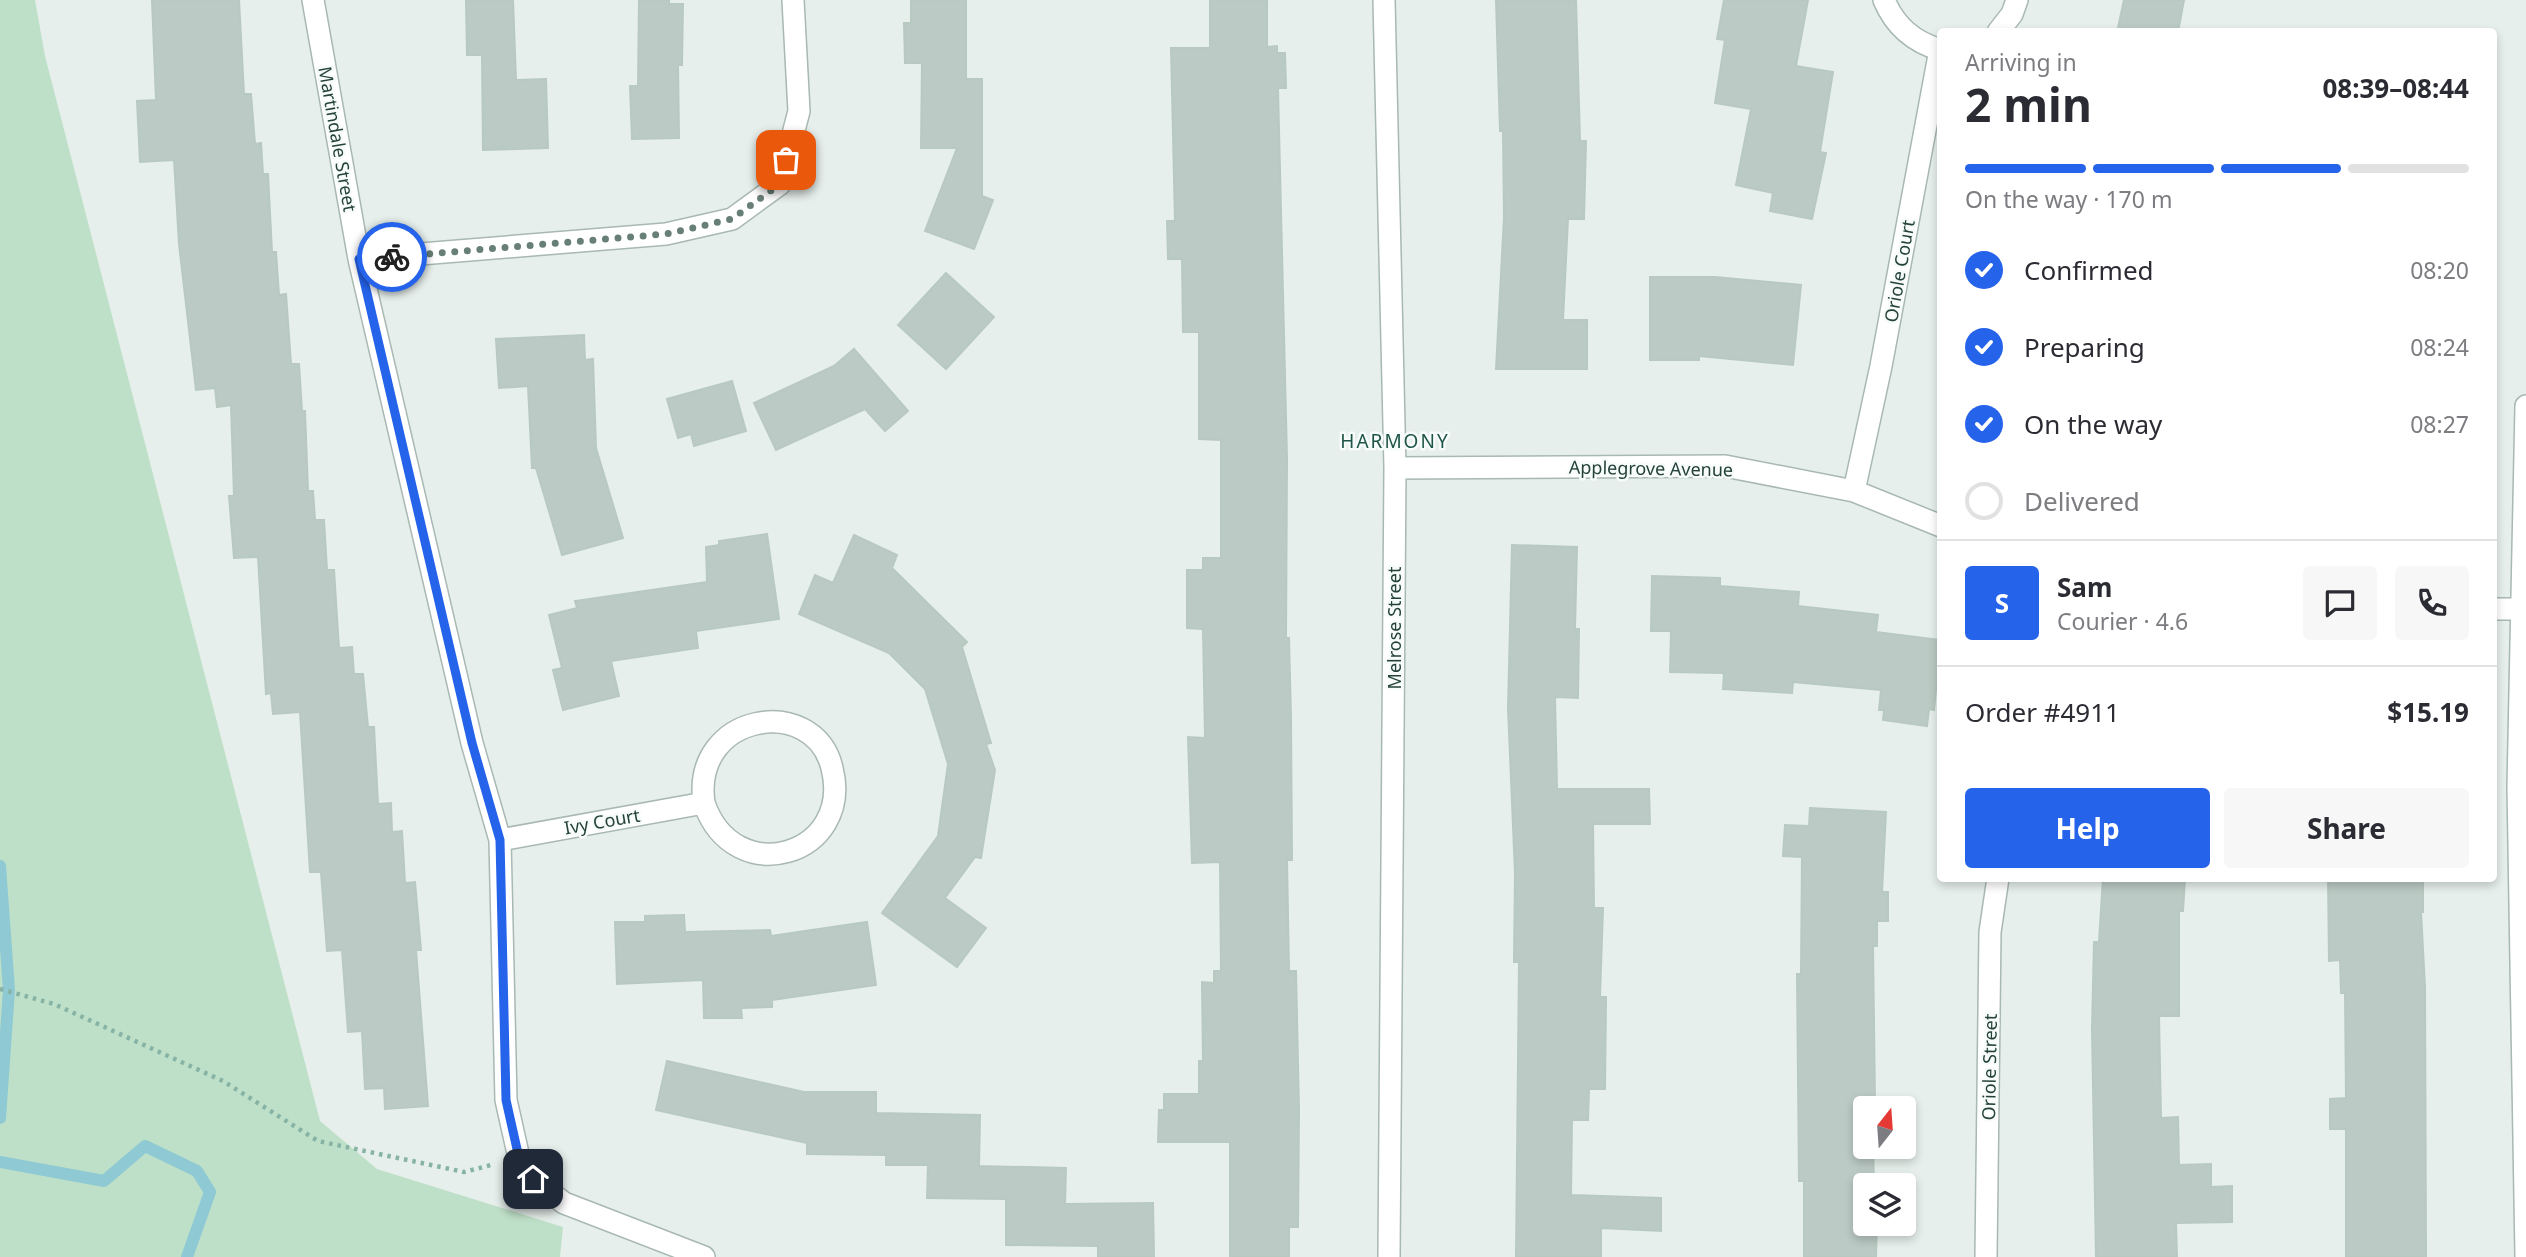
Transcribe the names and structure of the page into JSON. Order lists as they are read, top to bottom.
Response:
{
  "streets": {
    "street": [
      "Martindale Street",
      "Oriole Court",
      "Applegrove Avenue",
      "Melrose Street",
      "Ivy Court",
      "Oriole Street"
    ]
  },
  "crossings": [
    ["Martindale Street", "Ivy Court"],
    ["Oriole Court", "Applegrove Avenue"],
    ["Applegrove Avenue", "Melrose Street"]
  ],
  "districts": ["HARMONY"],
  "north": "top",
  "page": {
    "heading": ["2 min", "Arriving in", "08:39–08:44"],
    "panel": [
      "Sam",
      "Courier · 4.6",
      "Order #4911",
      "$15.19"
    ],
    "bar": "On the way · 170 m",
    "list": [
      ["Confirmed", "08:20"],
      ["Preparing", "08:24"],
      ["On the way", "08:27"],
      "Delivered"
    ],
    "round": "S",
    "buttons": ["Help", "Share"]
  }
}
